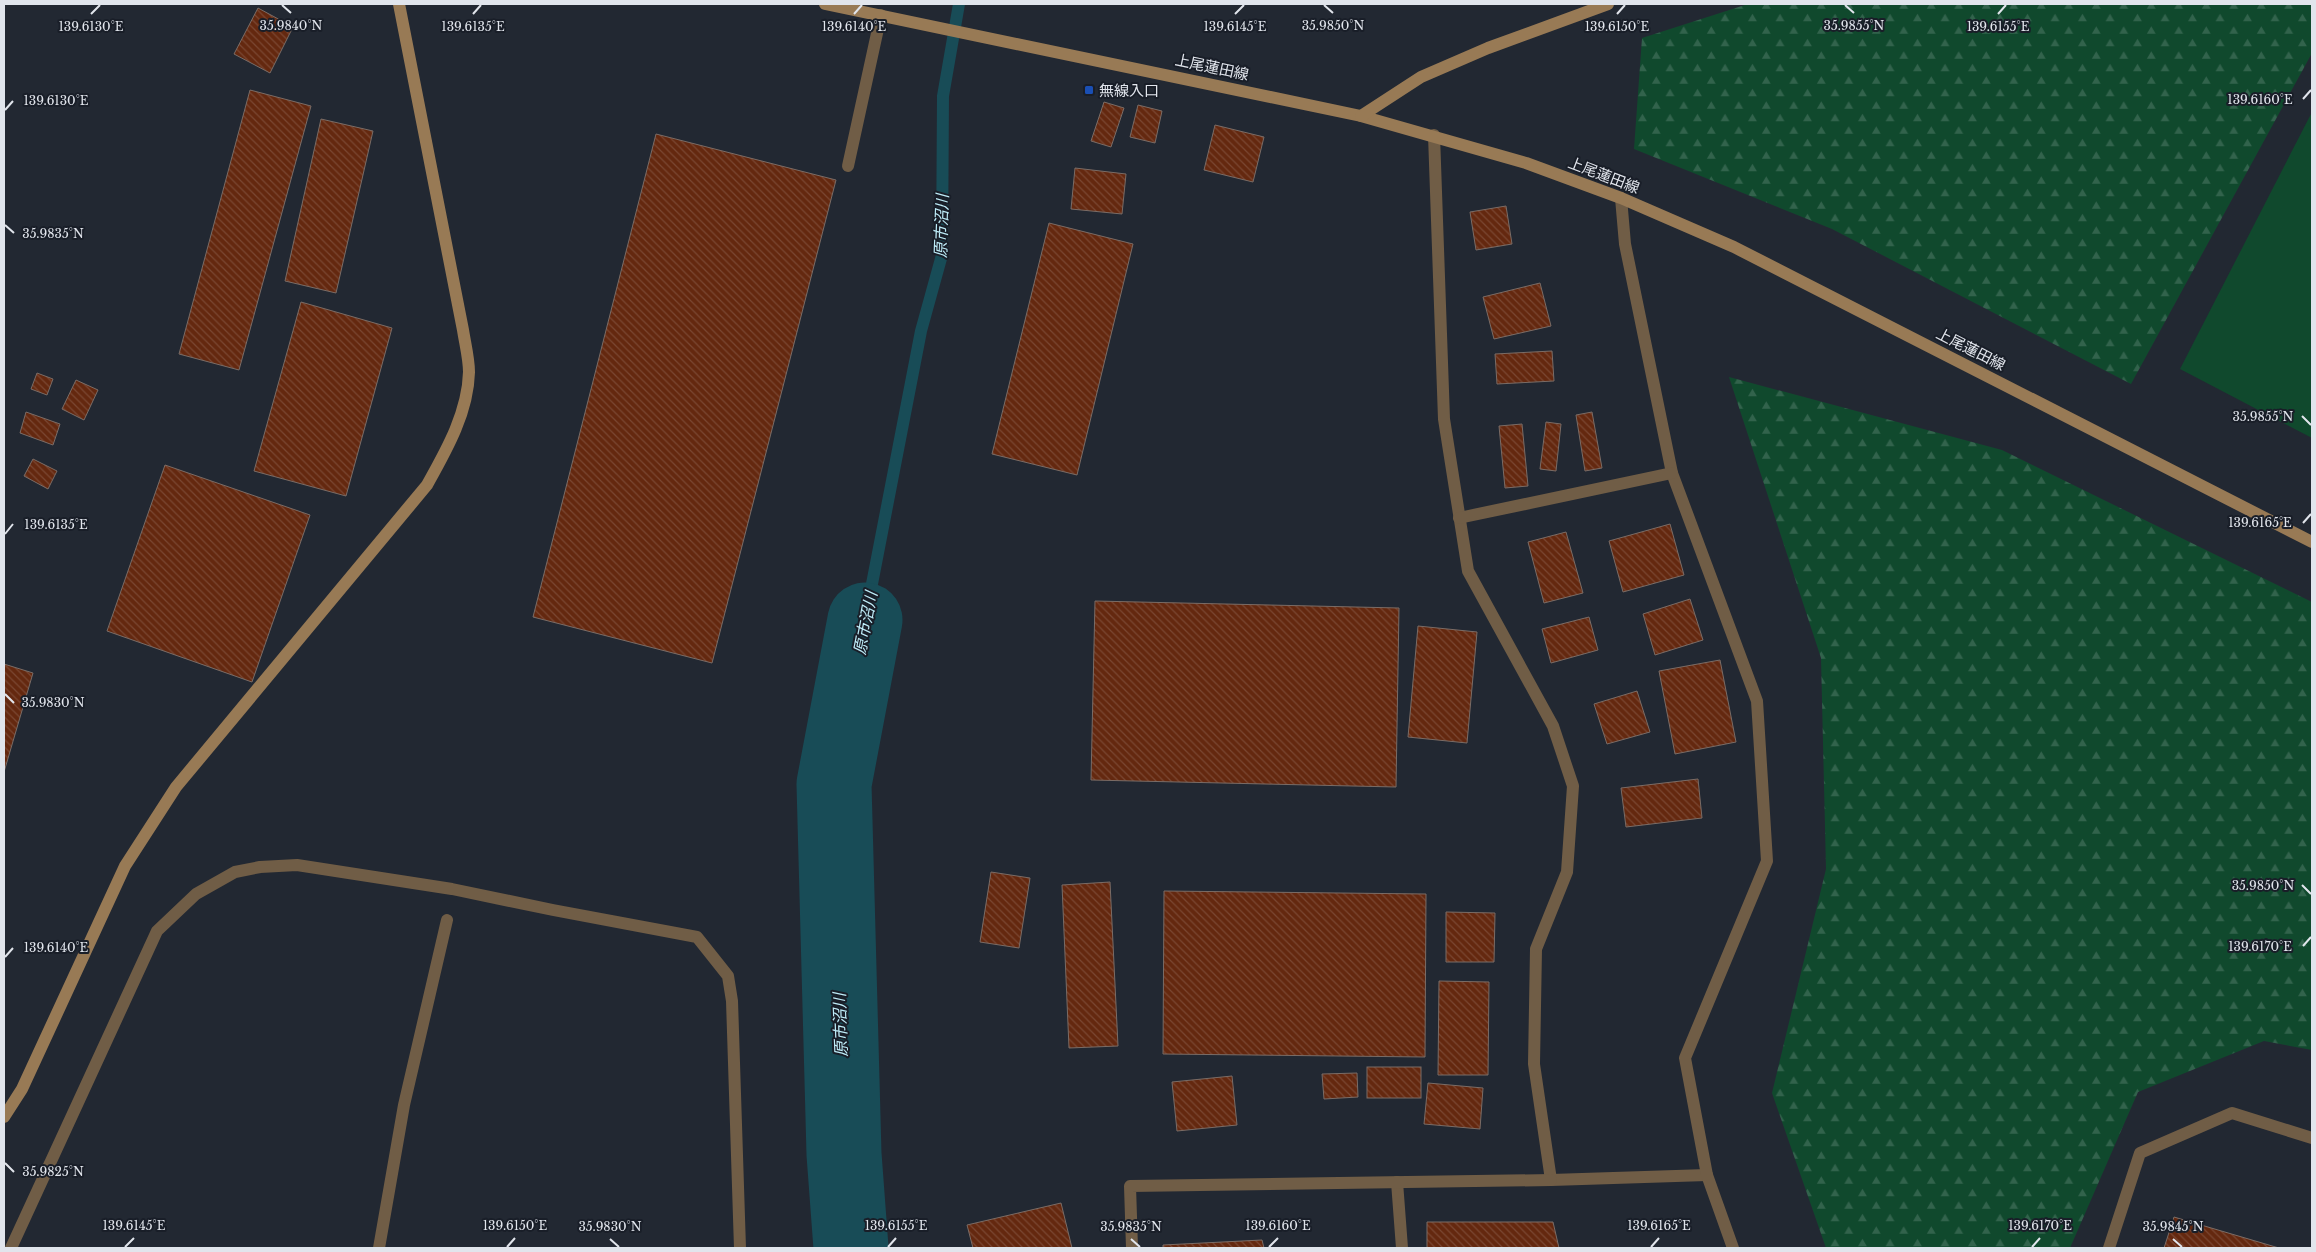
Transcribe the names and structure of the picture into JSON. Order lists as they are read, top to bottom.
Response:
{
  "streets": {
    "main road": ["上尾蓮田線"]
  },
  "water": ["原市沼川"],
  "places": {
    "transit": ["無線入口"]
  },
  "coordinates": [
    "35.9840°N",
    "35.9850°N",
    "35.9855°N",
    "139.6130°E",
    "139.6135°E",
    "139.6140°E",
    "139.6145°E",
    "139.6150°E",
    "139.6155°E",
    "139.6160°E",
    "35.9835°N",
    "139.6165°E",
    "35.9830°N",
    "139.6170°E",
    "35.9825°N",
    "35.9845°N"
  ]
}
